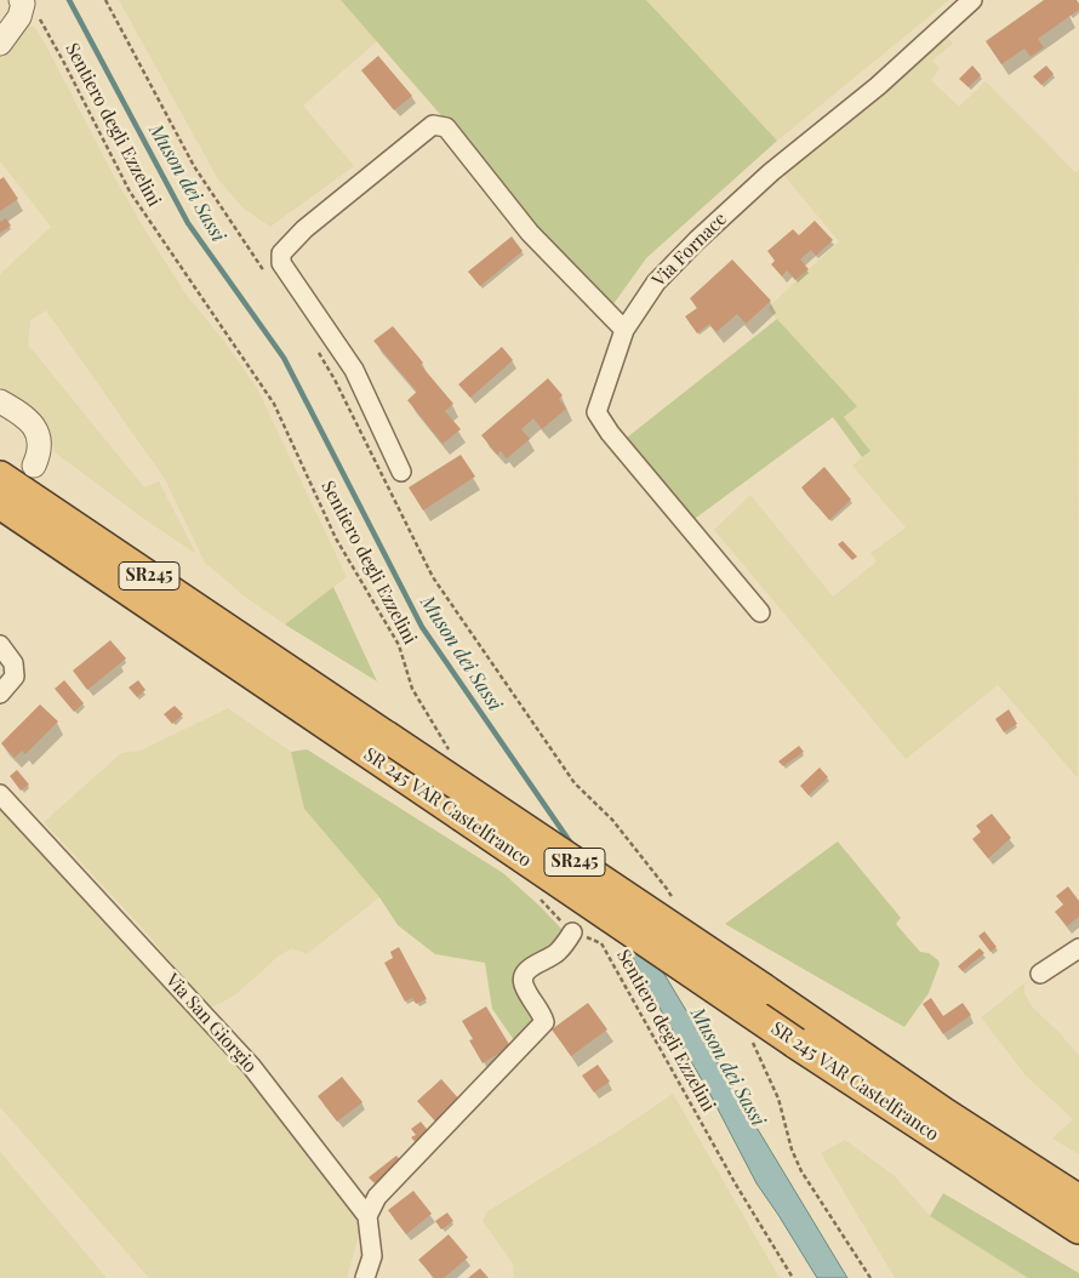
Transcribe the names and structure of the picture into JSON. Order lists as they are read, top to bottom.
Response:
{
  "streets": {
    "highway": ["SR245", "SR 245 VAR Castelfranco"],
    "street": ["Via Fornace", "Via San Giorgio"],
    "path": ["Sentiero degli Ezzelini"]
  },
  "water": ["Muson dei Sassi"]
}
